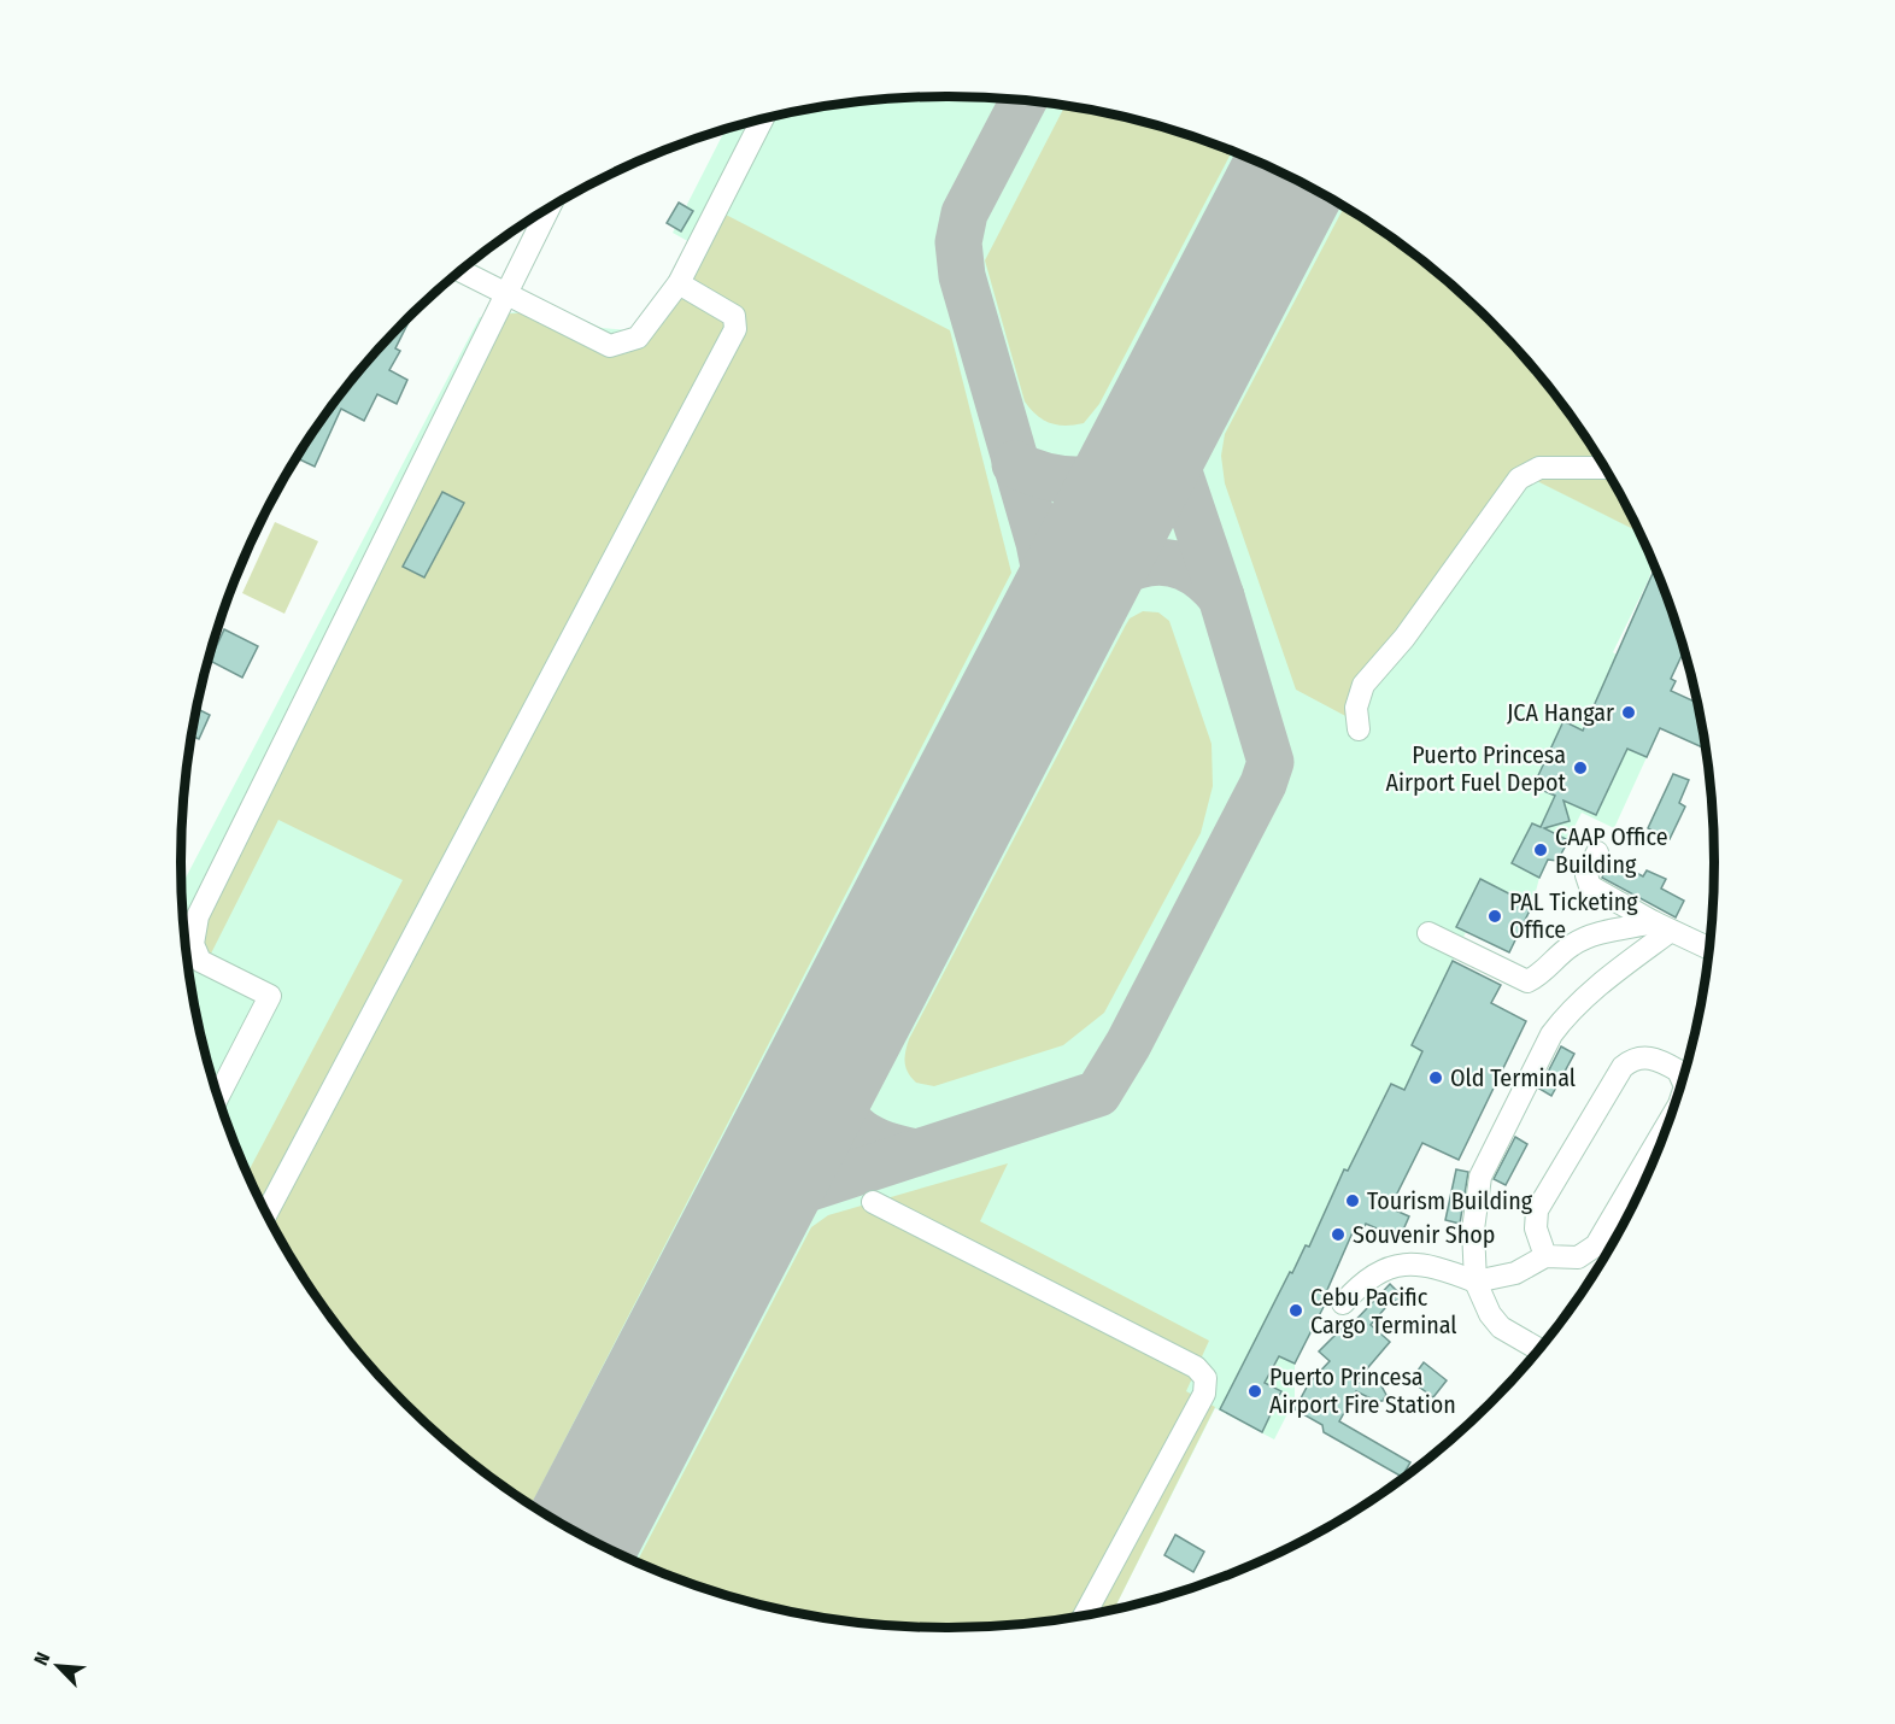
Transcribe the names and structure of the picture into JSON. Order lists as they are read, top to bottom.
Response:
{
  "places": [
    "JCA Hangar",
    "Puerto Princesa Airport Fuel Depot",
    "CAAP Office Building",
    "PAL Ticketing Office",
    "Old Terminal",
    "Tourism Building",
    "Souvenir Shop",
    "Cebu Pacific Cargo Terminal",
    "Puerto Princesa Airport Fire Station"
  ],
  "north": "top left"
}
